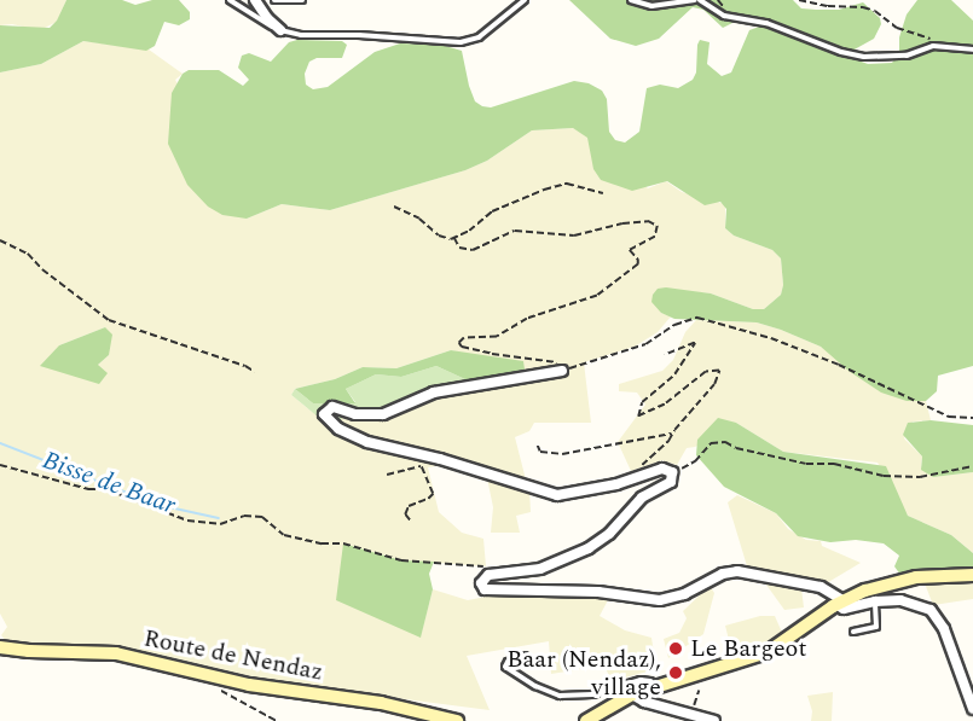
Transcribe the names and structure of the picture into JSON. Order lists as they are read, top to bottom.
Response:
{
  "streets": {
    "main road": ["Route de Nendaz"]
  },
  "water": ["Bisse de Baar"],
  "places": ["Le Bargeot", "Baar (Nendaz), village"]
}
